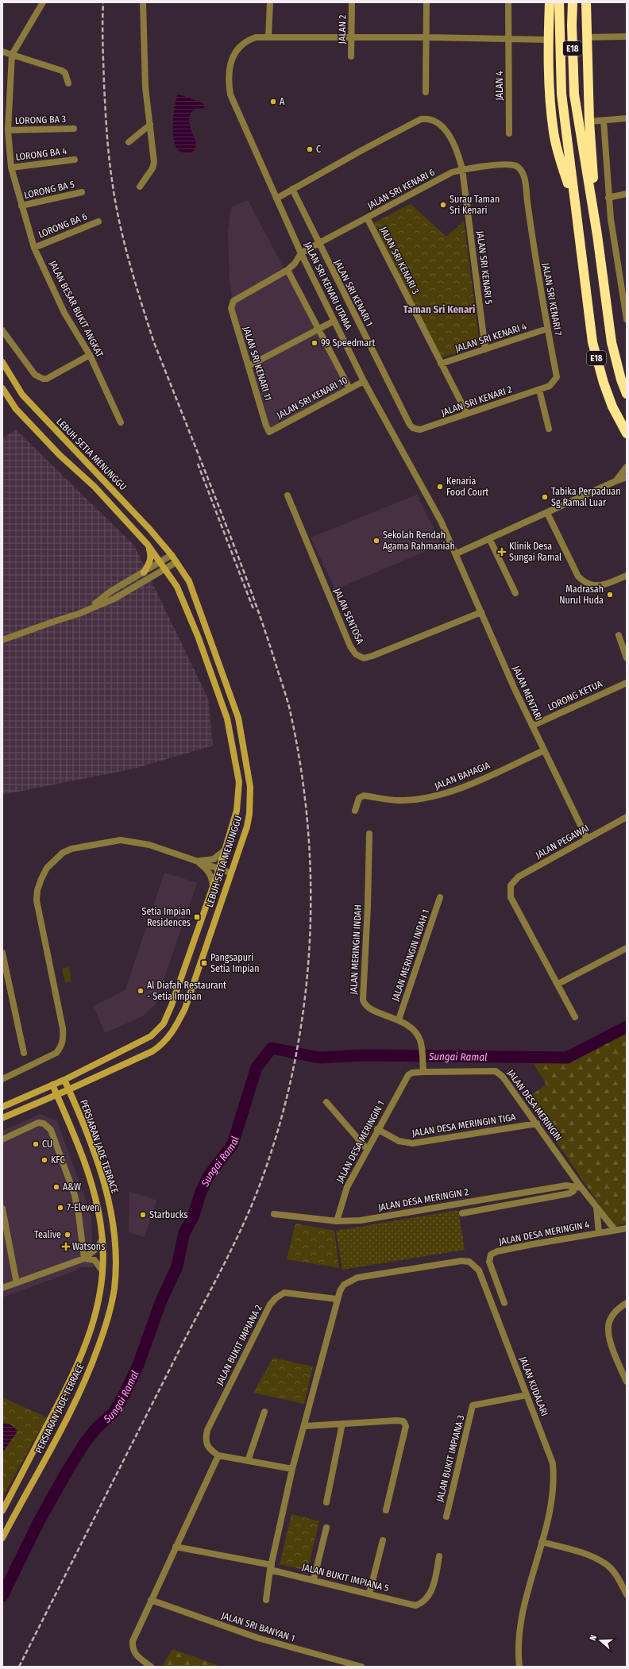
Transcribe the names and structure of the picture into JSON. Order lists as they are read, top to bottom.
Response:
{
  "streets": {
    "highway": ["E18"],
    "street": [
      "JALAN 2",
      "JALAN 4",
      "LORONG BA 3",
      "LORONG BA 4",
      "JALAN SRI KENARI 6",
      "LORONG BA 5",
      "LORONG BA 6",
      "JALAN SRI KENARI 3",
      "JALAN SRI KENARI 5",
      "JALAN SRI KENARI UTAMA",
      "JALAN SRI KENARI 1",
      "JALAN SRI KENARI 7",
      "JALAN BESAR BUKIT ANGKAT",
      "JALAN SRI KENARI 4",
      "JALAN SRI KENARI 11",
      "JALAN SRI KENARI 10",
      "JALAN SRI KENARI 2",
      "LEBUH SETIA MENUNGGU",
      "JALAN SENTOSA",
      "JALAN MENTARI",
      "LORONG KETUA",
      "JALAN BAHAGIA",
      "JALAN PEGAWAI",
      "JALAN MERINGIN INDAH",
      "JALAN MERINGIN INDAH 1",
      "JALAN DESA MERINGIN",
      "JALAN DESA MERINGIN TIGA",
      "JALAN DESA MERINGIN 1",
      "PERSIARAN JADE TERRACE",
      "JALAN DESA MERINGIN 2",
      "JALAN DESA MERINGIN 4",
      "JALAN BUKIT IMPIANA 2",
      "JALAN KUDALARI",
      "JALAN BUKIT IMPIANA 3",
      "JALAN BUKIT IMPIANA 5",
      "JALAN SRI BANYAN 1"
    ]
  },
  "crossings": [
    ["JALAN 2", "JALAN SRI KENARI UTAMA"],
    ["JALAN 4", "JALAN SRI KENARI UTAMA"],
    ["LORONG BA 3", "JALAN BESAR BUKIT ANGKAT"],
    ["LORONG BA 4", "JALAN BESAR BUKIT ANGKAT"],
    ["JALAN SRI KENARI 6", "JALAN SRI KENARI 3"],
    ["JALAN SRI KENARI 6", "JALAN SRI KENARI 5"],
    ["JALAN SRI KENARI 6", "JALAN SRI KENARI UTAMA"],
    ["JALAN SRI KENARI 6", "JALAN SRI KENARI 1"],
    ["JALAN SRI KENARI 6", "JALAN SRI KENARI 7"],
    ["LORONG BA 5", "JALAN BESAR BUKIT ANGKAT"],
    ["LORONG BA 6", "JALAN BESAR BUKIT ANGKAT"],
    ["JALAN SRI KENARI 3", "JALAN SRI KENARI 4"],
    ["JALAN SRI KENARI 3", "JALAN SRI KENARI 2"],
    ["JALAN SRI KENARI 5", "JALAN SRI KENARI 1"],
    ["JALAN SRI KENARI 5", "JALAN SRI KENARI 4"],
    ["JALAN SRI KENARI UTAMA", "JALAN SRI KENARI 10"],
    ["JALAN SRI KENARI UTAMA", "JALAN MENTARI"],
    ["JALAN SRI KENARI 1", "JALAN SRI KENARI 2"],
    ["JALAN SRI KENARI 7", "JALAN SRI KENARI 4"],
    ["JALAN SRI KENARI 7", "JALAN SRI KENARI 2"],
    ["JALAN SRI KENARI 11", "JALAN SRI KENARI 10"],
    ["LEBUH SETIA MENUNGGU", "PERSIARAN JADE TERRACE"],
    ["JALAN SENTOSA", "JALAN MENTARI"],
    ["JALAN MENTARI", "LORONG KETUA"],
    ["JALAN MENTARI", "JALAN BAHAGIA"],
    ["JALAN MENTARI", "JALAN PEGAWAI"],
    ["JALAN MERINGIN INDAH", "JALAN MERINGIN INDAH 1"],
    ["JALAN MERINGIN INDAH", "JALAN DESA MERINGIN"],
    ["JALAN DESA MERINGIN", "JALAN DESA MERINGIN TIGA"],
    ["JALAN DESA MERINGIN", "JALAN DESA MERINGIN 1"],
    ["JALAN DESA MERINGIN", "JALAN DESA MERINGIN 2"],
    ["JALAN DESA MERINGIN", "JALAN DESA MERINGIN 4"],
    ["JALAN DESA MERINGIN TIGA", "JALAN DESA MERINGIN 1"],
    ["JALAN DESA MERINGIN 1", "JALAN DESA MERINGIN 2"],
    ["JALAN BUKIT IMPIANA 2", "JALAN KUDALARI"],
    ["JALAN KUDALARI", "JALAN BUKIT IMPIANA 3"]
  ],
  "districts": ["Taman Sri Kenari"],
  "water": ["Sungai Ramal"],
  "places": {
    "other": [
      "A",
      "C",
      "Surau Taman Sri Kenari",
      "99 Speedmart",
      "Kenaria Food Court",
      "Tabika Perpaduan Sg Ramal Luar",
      "Sekolah Rendah Agama Rahmaniah",
      "Madrasah Nurul Huda",
      "Al Diafah Restaurant - Setia Impian",
      "CU",
      "KFC",
      "A&W",
      "7-Eleven",
      "Starbucks",
      "Tealive"
    ],
    "health": ["Klinik Desa Sungai Ramal", "Watsons"],
    "transit": ["Setia Impian Residences", "Pangsapuri Setia Impian"]
  },
  "north": "left"
}
